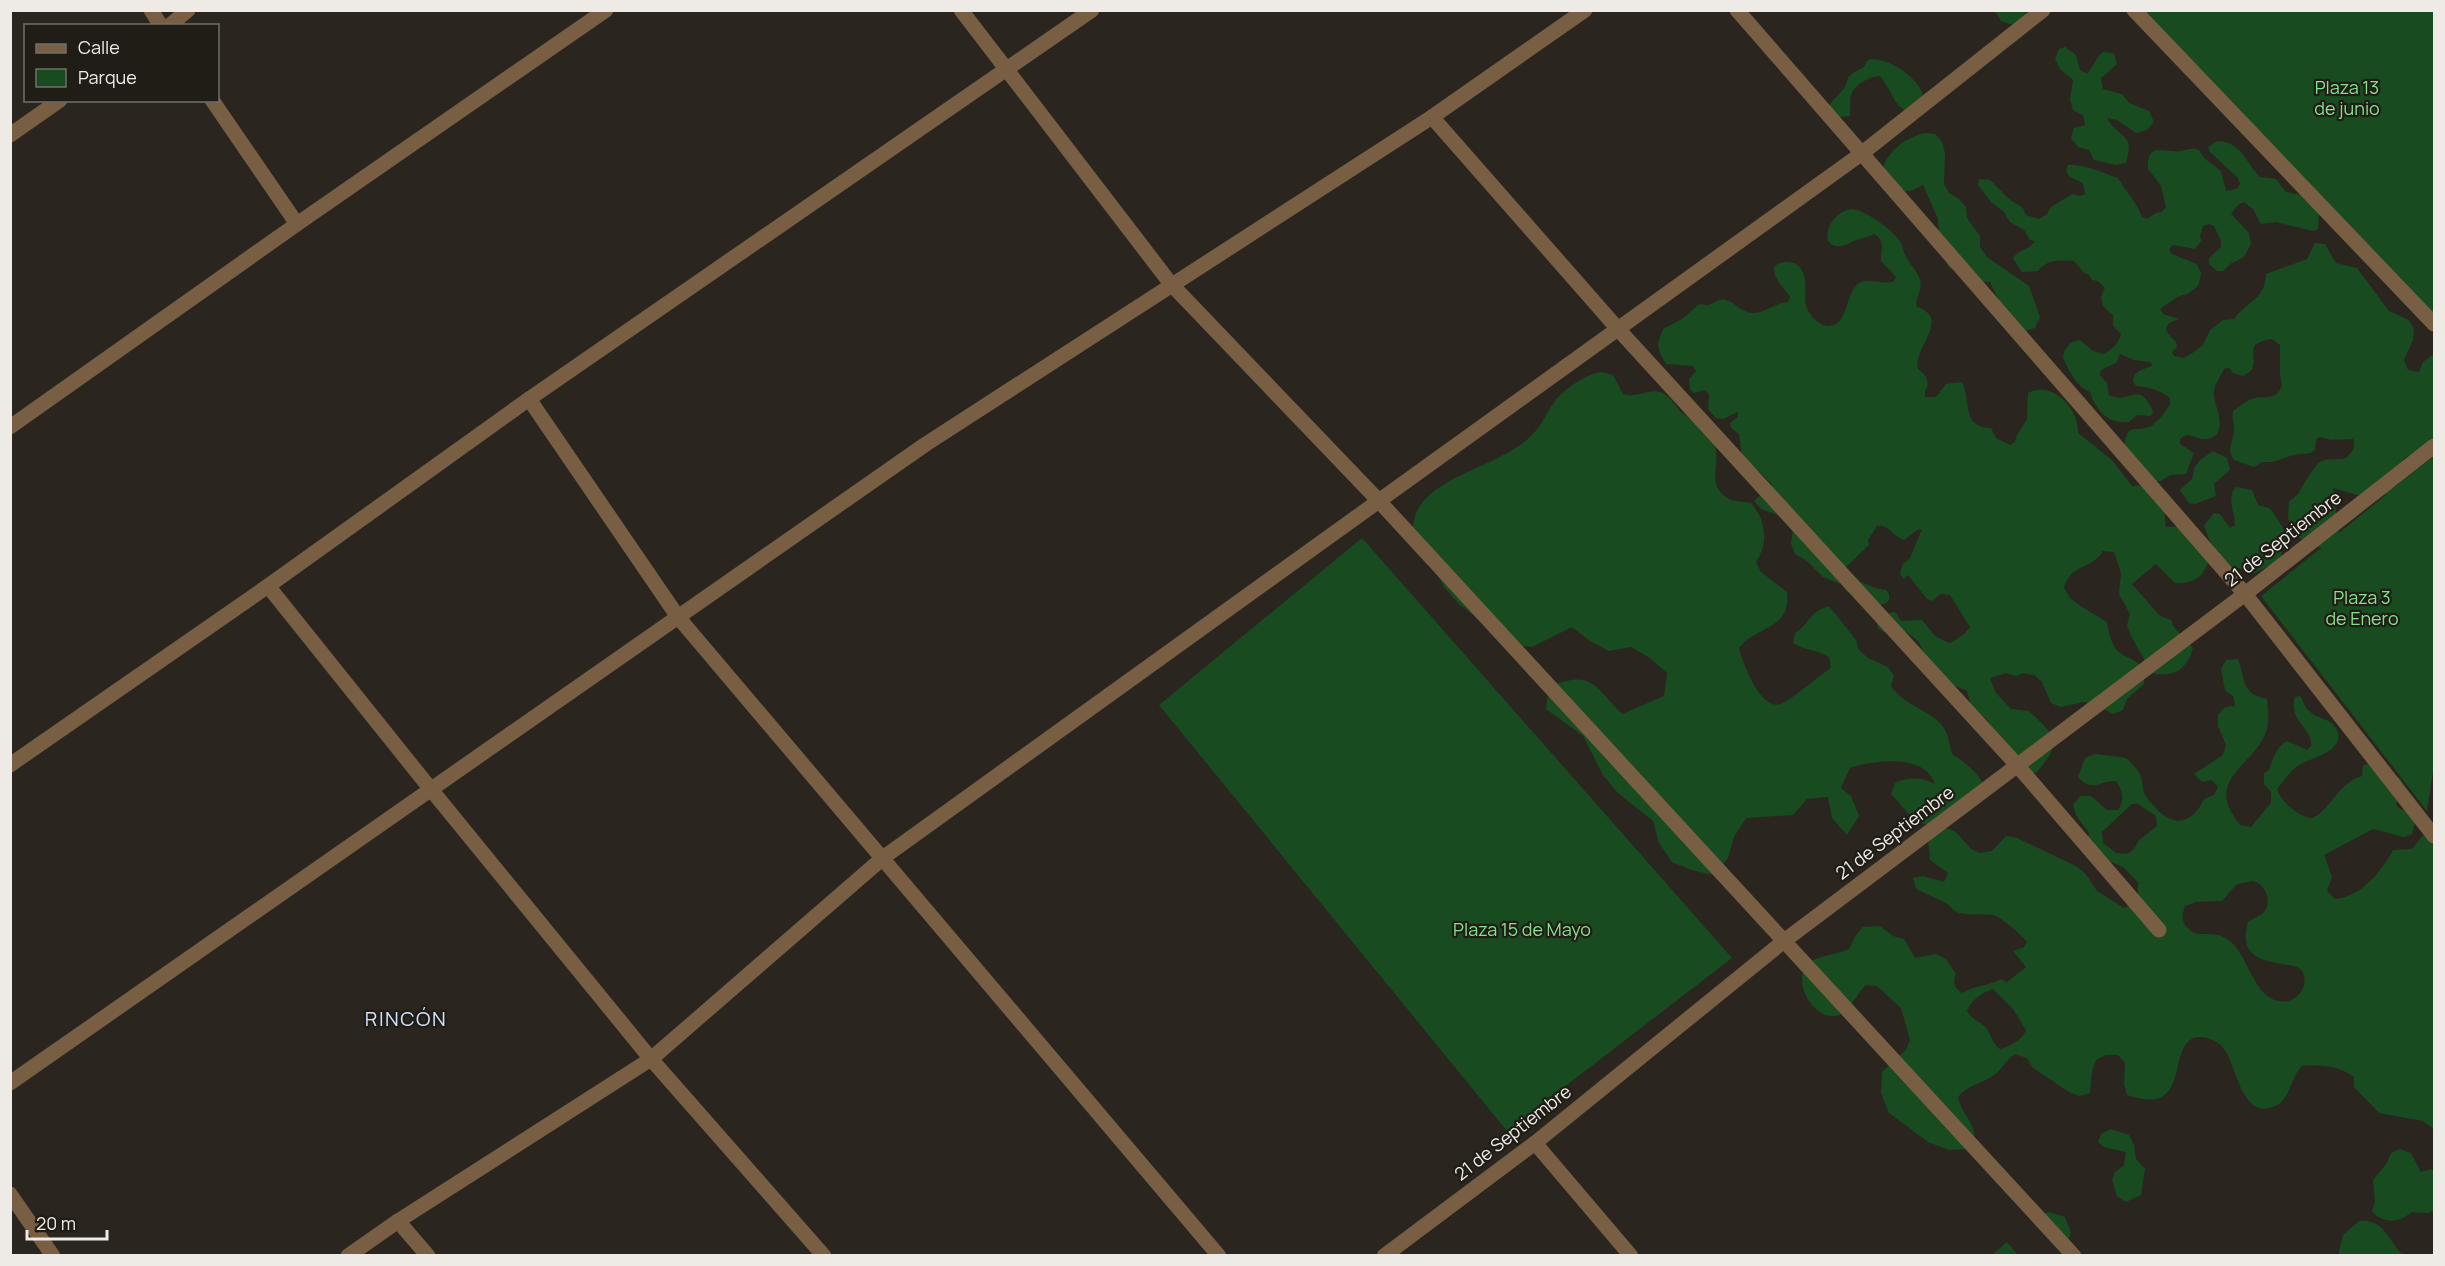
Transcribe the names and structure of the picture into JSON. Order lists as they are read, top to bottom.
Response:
{
  "streets": {
    "street": ["21 de Septiembre"]
  },
  "districts": ["RINCÓN"],
  "parks": ["Plaza 13 de junio", "Plaza 3 de Enero", "Plaza 15 de Mayo"],
  "legend": ["Calle", "Parque"],
  "scale_bar": "20 m"
}
